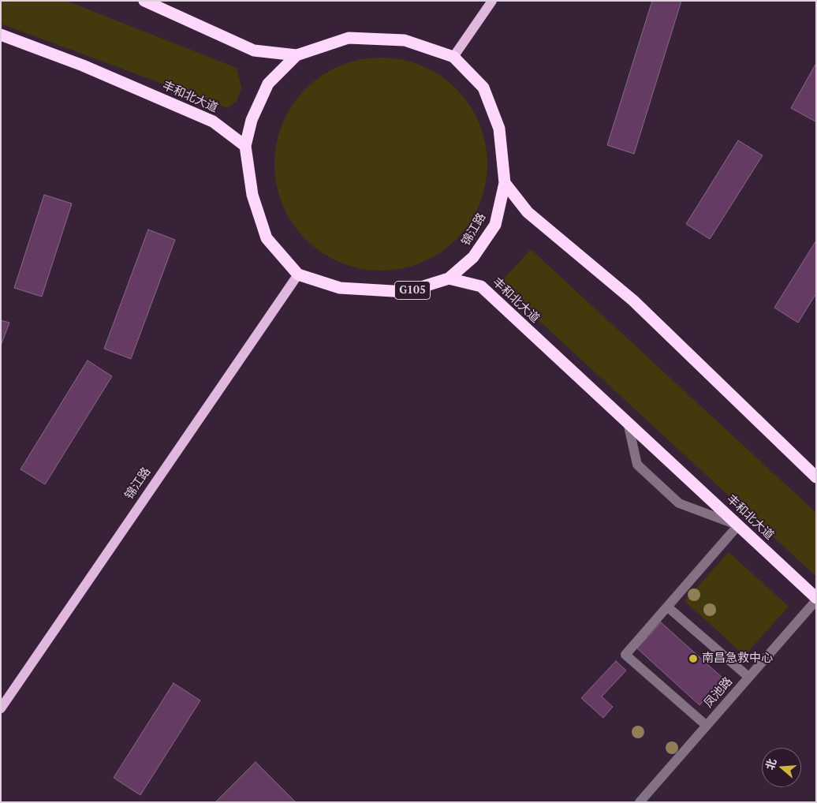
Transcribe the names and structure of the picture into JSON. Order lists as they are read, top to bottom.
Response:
{
  "streets": {
    "highway": ["丰和北大道", "锦江路", "G105"],
    "street": ["凤池路"]
  },
  "crossings": [
    ["丰和北大道", "锦江路"],
    ["丰和北大道", "G105"],
    ["丰和北大道", "凤池路"],
    ["锦江路", "G105"]
  ],
  "places": ["南昌急救中心"],
  "north": "left"
}
